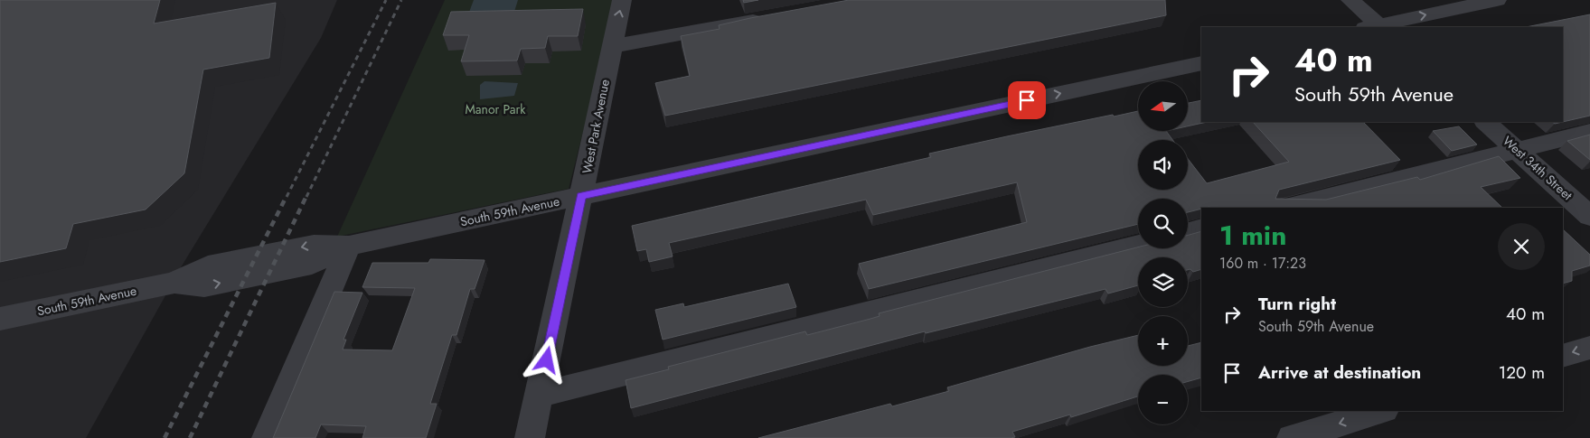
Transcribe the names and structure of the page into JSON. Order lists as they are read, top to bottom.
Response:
{
  "streets": {
    "street": ["West Park Avenue", "West 34th Street", "South 59th Avenue"]
  },
  "crossings": [
    ["West Park Avenue", "South 59th Avenue"]
  ],
  "parks": ["Manor Park"],
  "north": "left",
  "page": {
    "turn": ["40 m", "South 59th Avenue"],
    "map_buttons": ["+", "−"],
    "heading": ["1 min", "160 m · 17:23"],
    "list": [
      {
        "name": "Turn right",
        "note": "South 59th Avenue",
        "value": "40 m"
      },
      {
        "name": "Arrive at destination",
        "value": "120 m"
      }
    ]
  }
}
